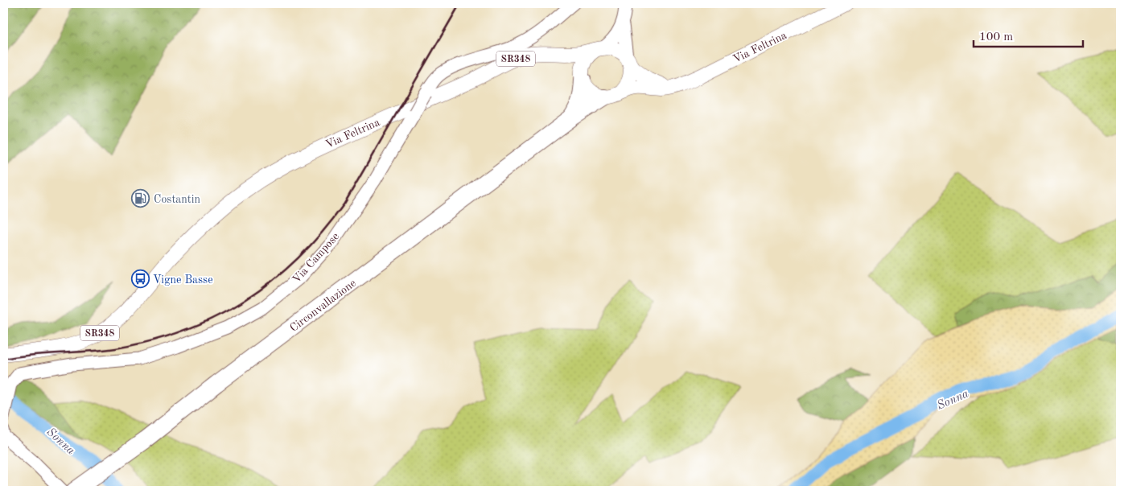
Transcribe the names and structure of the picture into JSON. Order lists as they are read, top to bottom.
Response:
{
  "streets": {
    "highway": ["Circonvallazione"],
    "main road": ["Via Feltrina", "SR348"],
    "street": ["Via Campose"]
  },
  "crossings": [
    ["Via Feltrina", "Circonvallazione"]
  ],
  "water": ["Sonna"],
  "places": {
    "fuel station": ["Costantin"],
    "bus stop": ["Vigne Basse"]
  },
  "scale_bar": "100 m"
}
